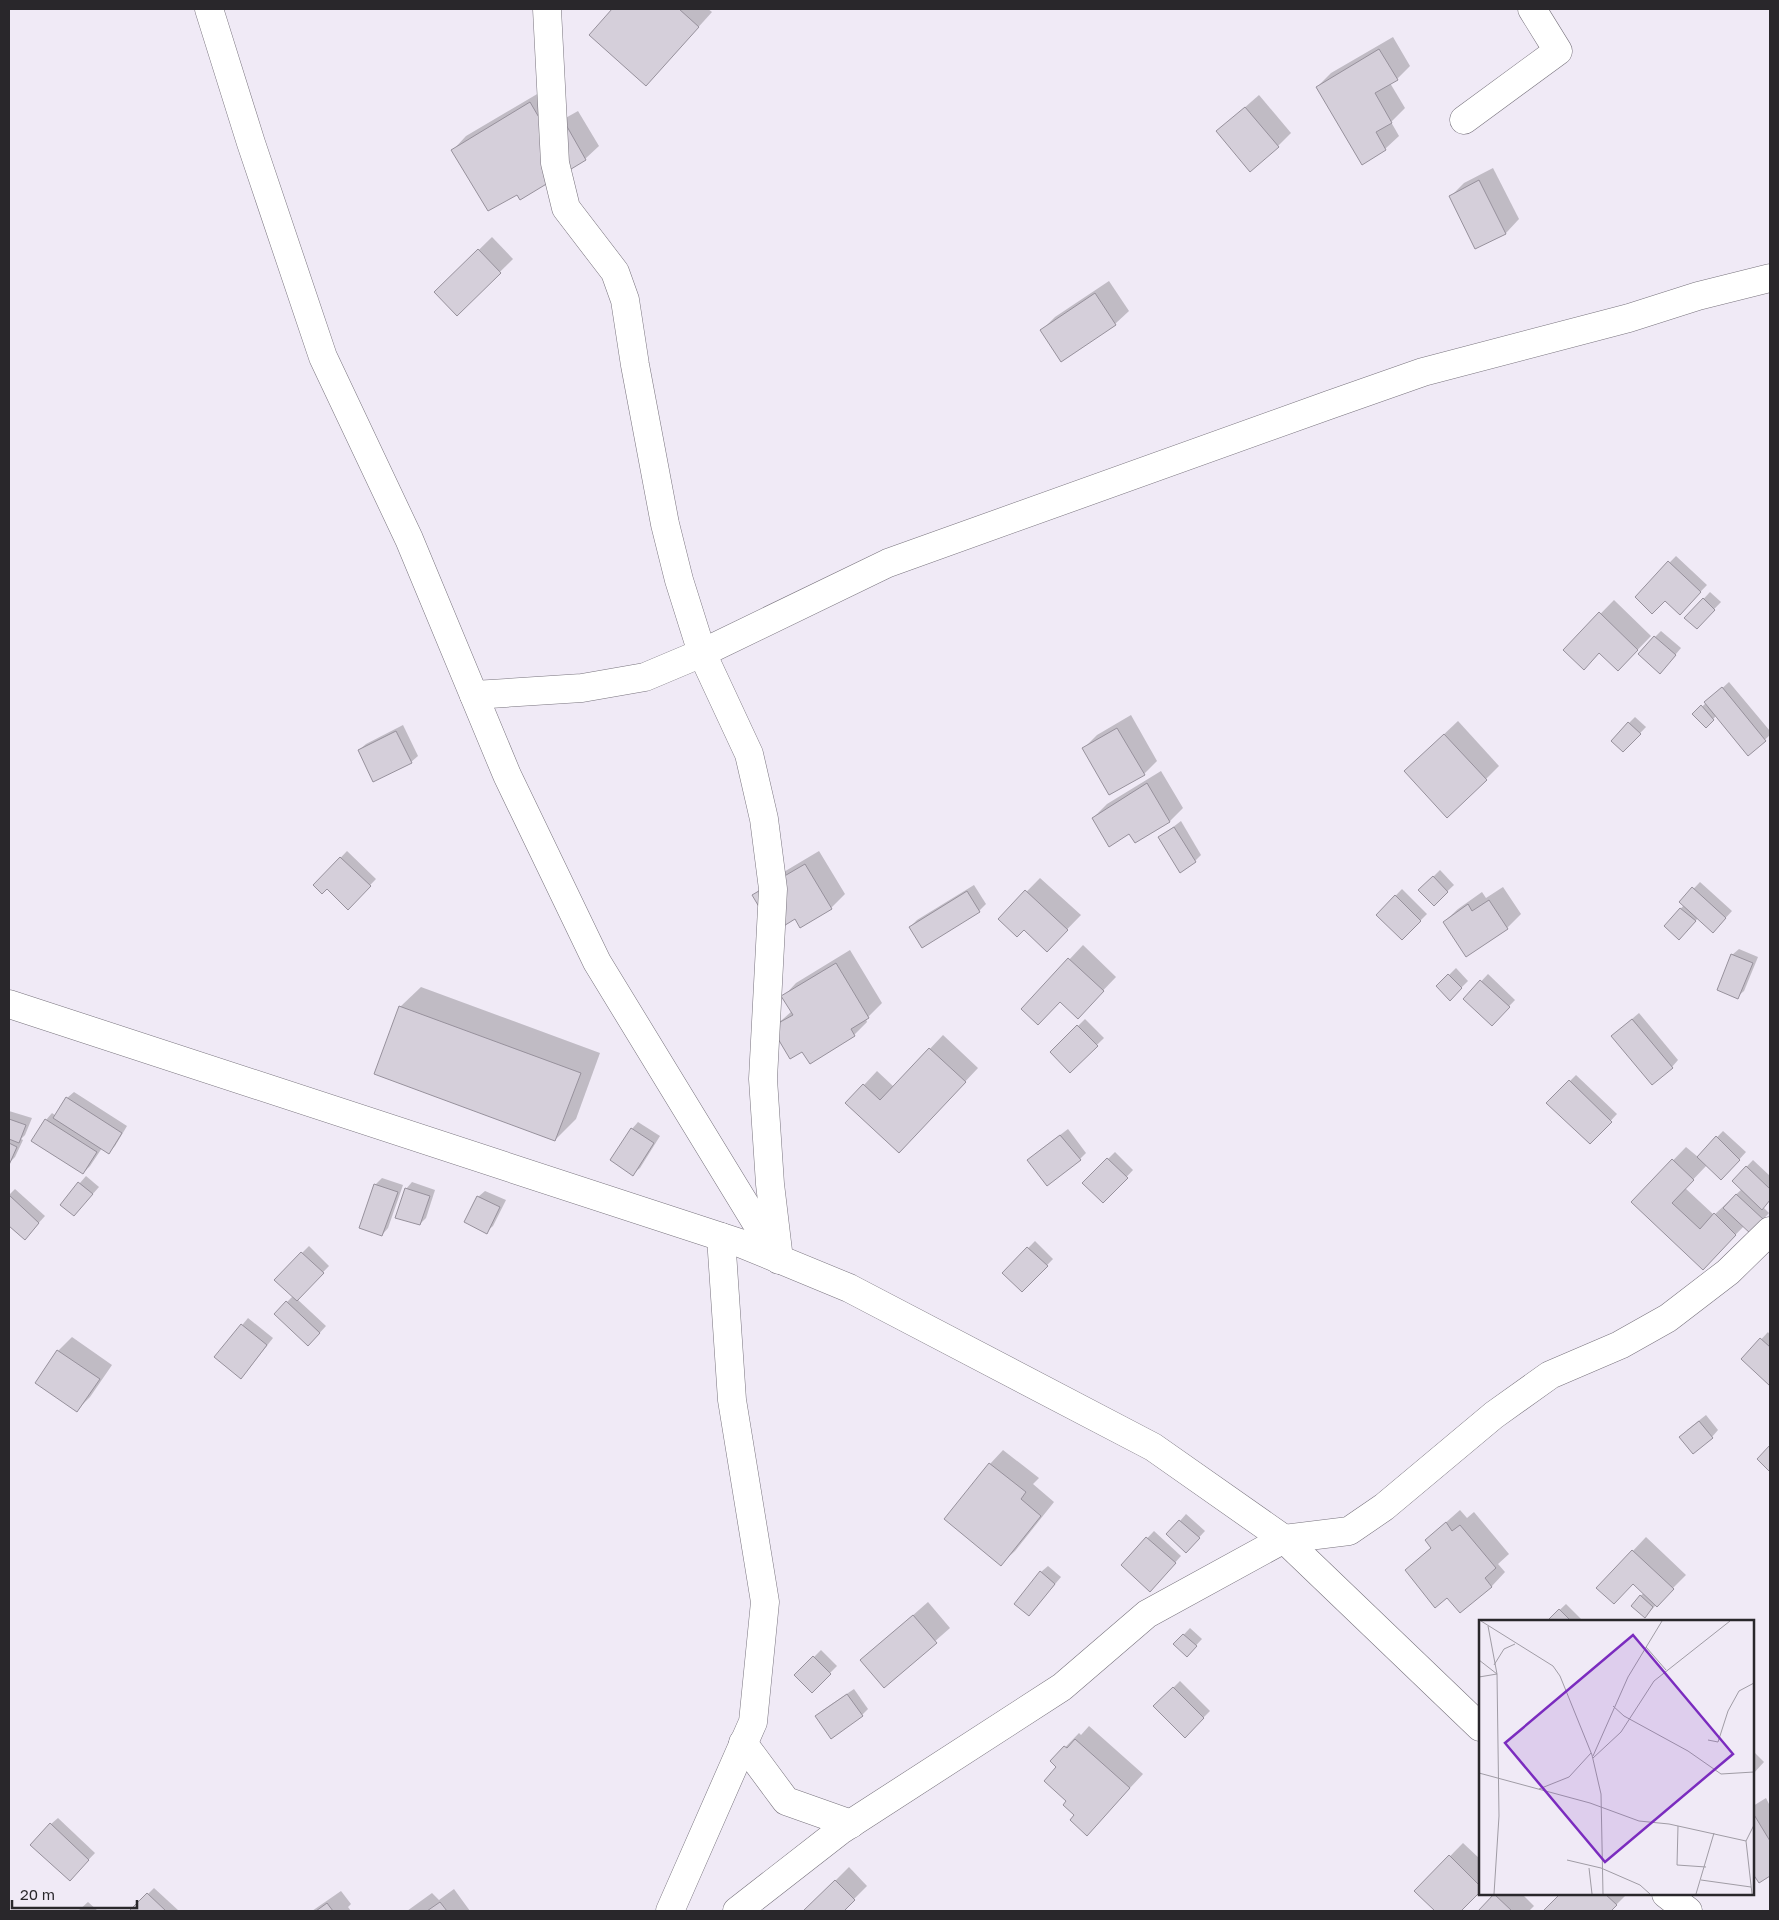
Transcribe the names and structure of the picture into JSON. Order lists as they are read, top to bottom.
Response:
{
  "scale_bar": "20 m"
}
